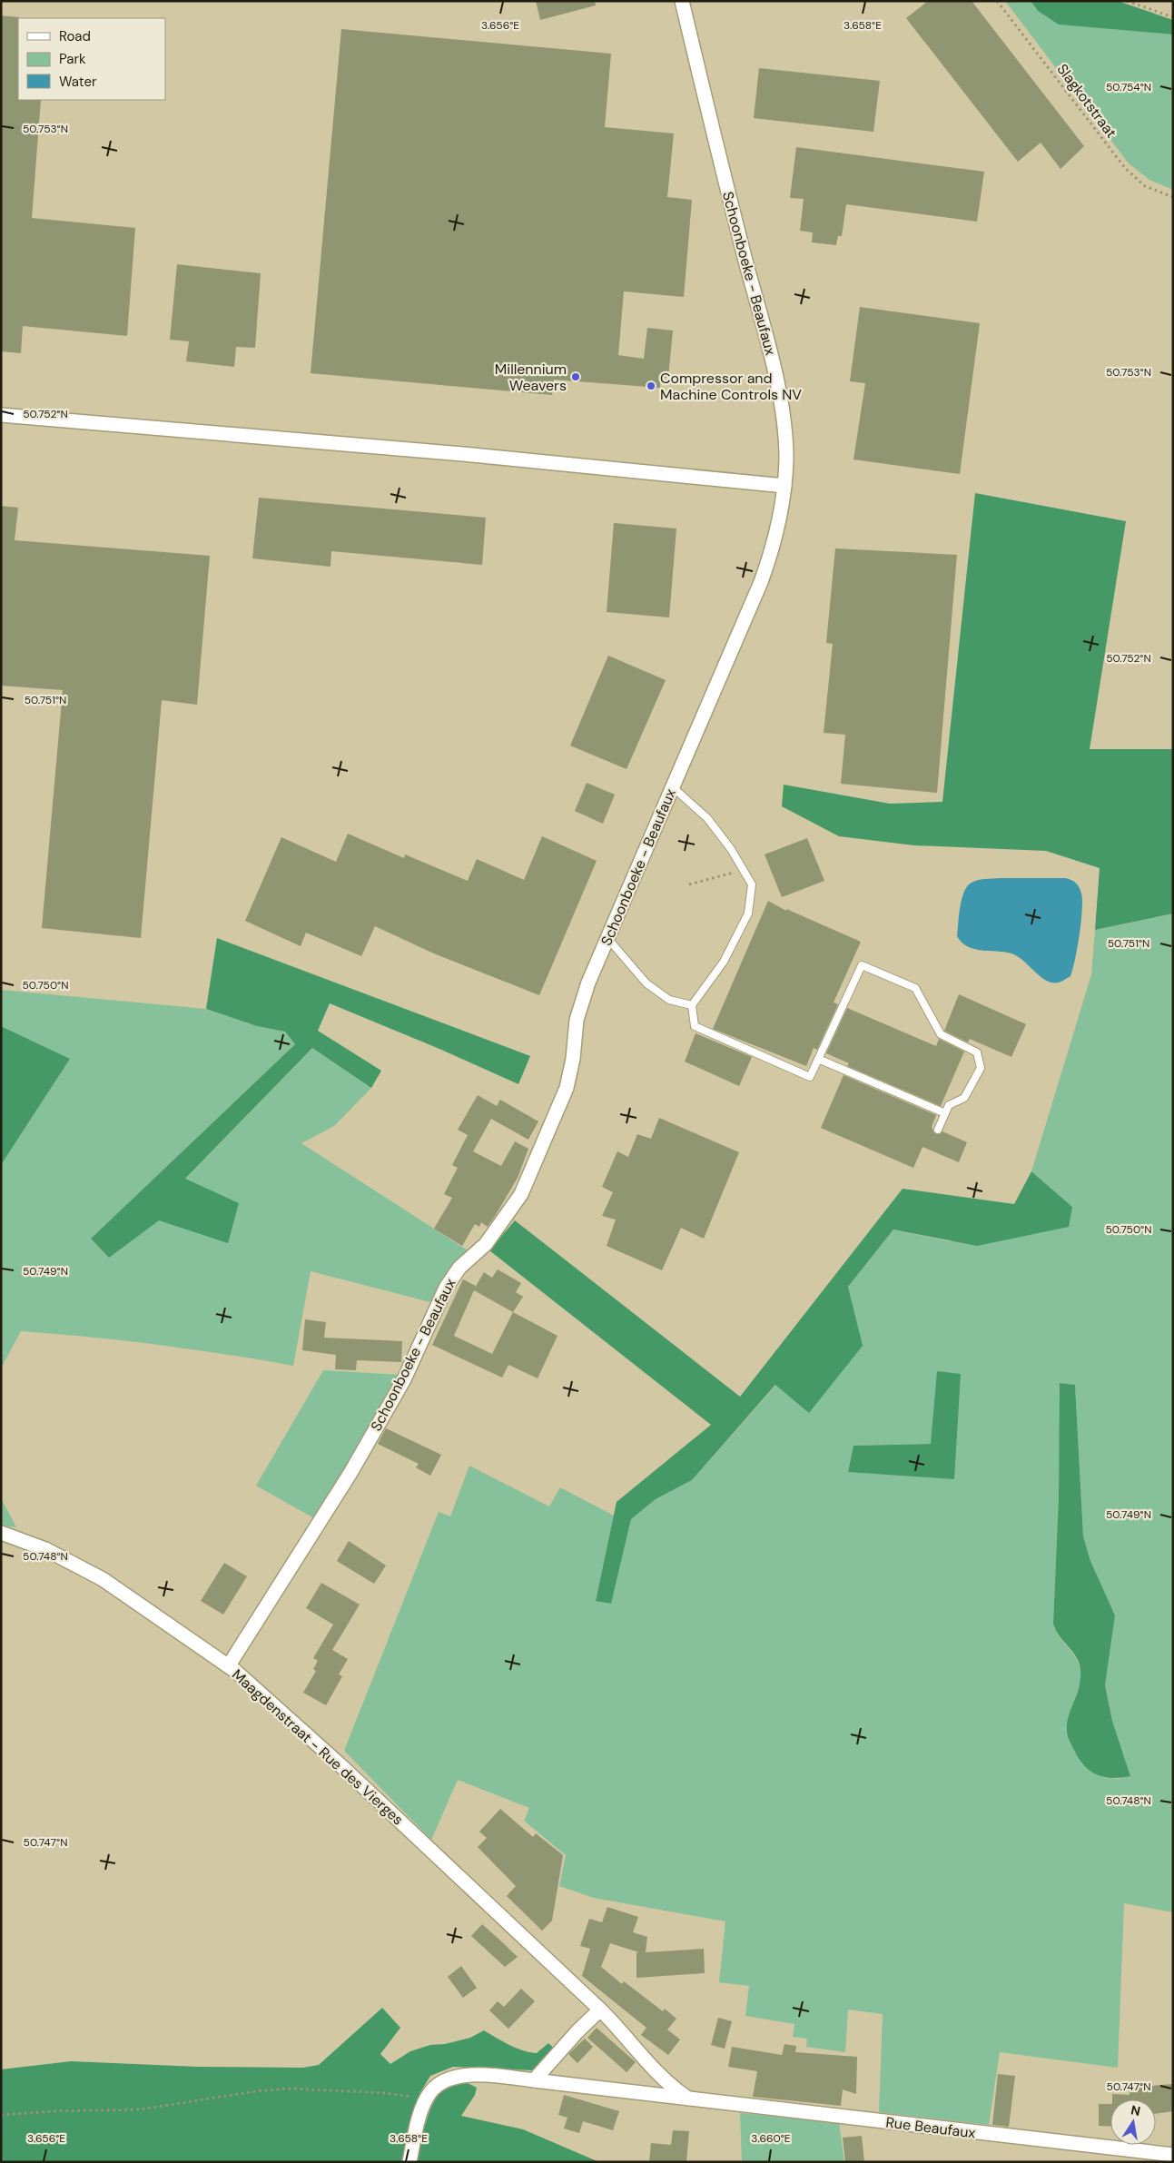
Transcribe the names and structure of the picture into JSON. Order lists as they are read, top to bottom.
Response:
{
  "streets": {
    "street": ["Schoonboeke - Beaufaux", "Maagdenstraat - Rue des Vierges", "Rue Beaufaux"],
    "path": ["Slagkotstraat"]
  },
  "crossings": [
    ["Schoonboeke - Beaufaux", "Maagdenstraat - Rue des Vierges"],
    ["Maagdenstraat - Rue des Vierges", "Rue Beaufaux"]
  ],
  "places": ["Millennium Weavers", "Compressor and Machine Controls NV"],
  "legend": ["Road", "Park", "Water"],
  "north": "top",
  "coordinates": [
    "3.656°E",
    "3.658°E",
    "50.754°N",
    "50.753°N",
    "50.752°N",
    "50.751°N",
    "50.750°N",
    "50.749°N",
    "50.748°N",
    "50.747°N",
    "3.660°E"
  ]
}
